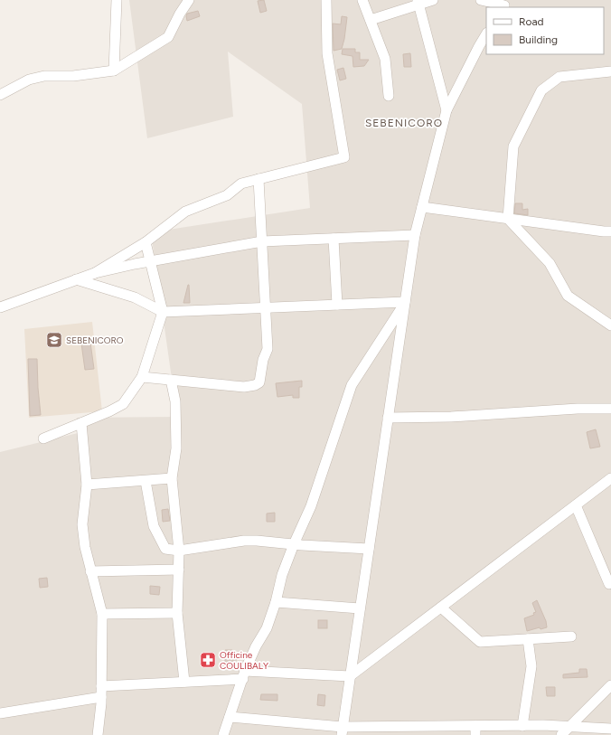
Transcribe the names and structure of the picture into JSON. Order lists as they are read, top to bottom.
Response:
{
  "districts": ["SEBENICORO"],
  "places": {
    "school or university": ["SEBENICORO"],
    "pharmacy": ["Officine COULIBALY"]
  },
  "legend": ["Road", "Building"]
}
